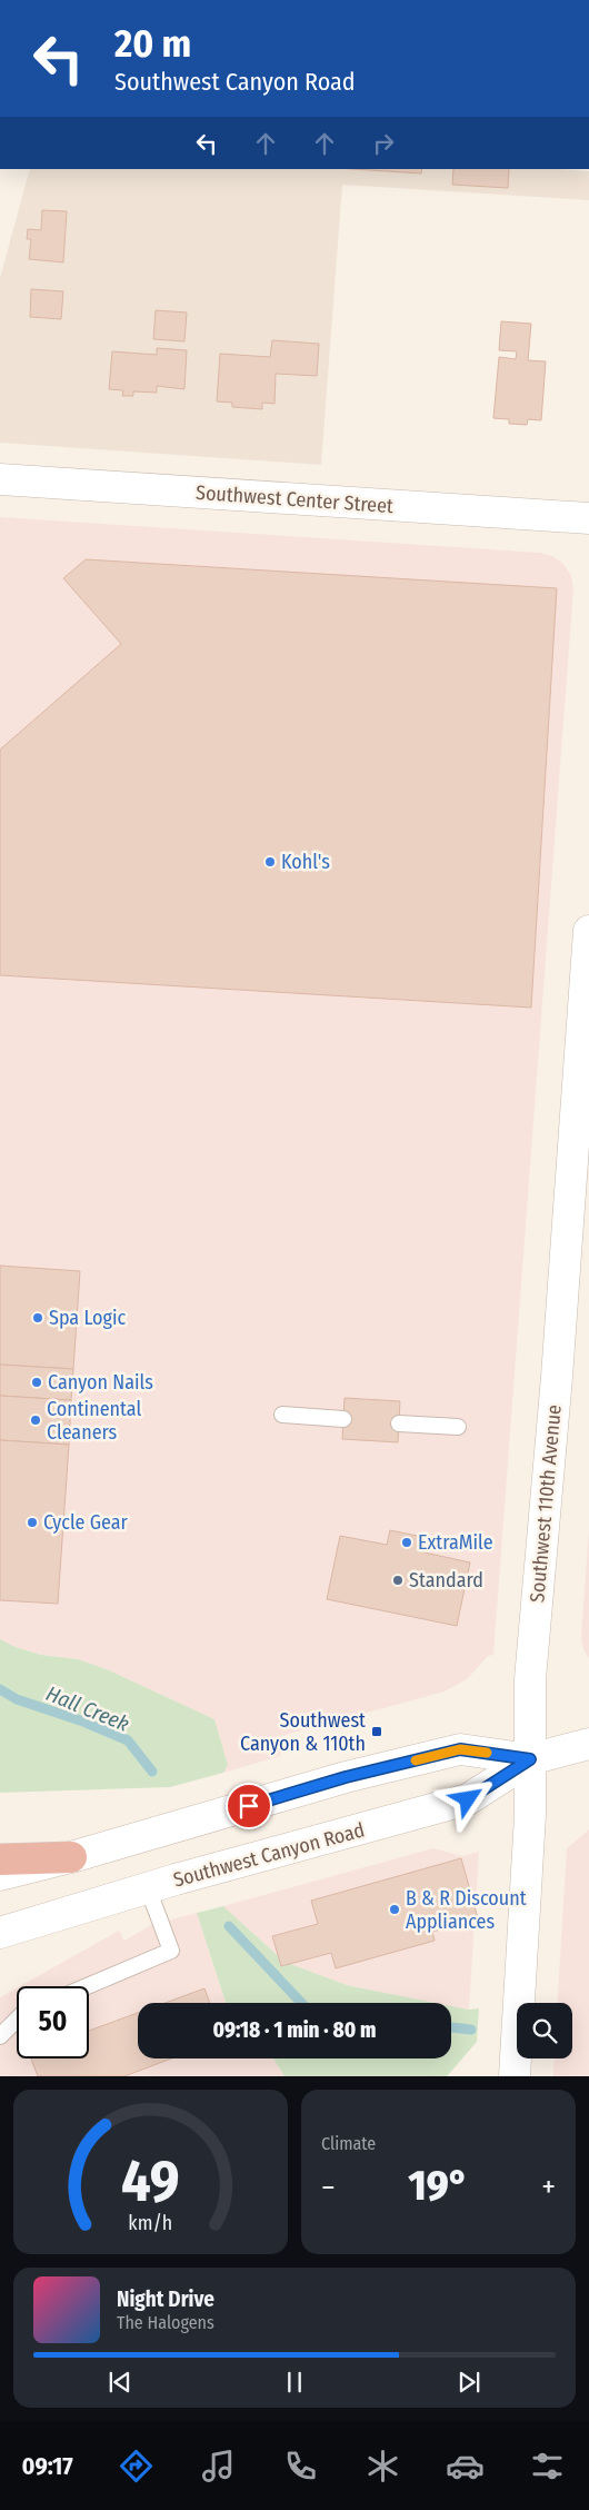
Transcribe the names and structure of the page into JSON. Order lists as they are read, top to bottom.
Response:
{
  "streets": {
    "street": ["Southwest Center Street", "Southwest 110th Avenue", "Southwest Canyon Road"]
  },
  "crossings": [
    ["Southwest 110th Avenue", "Southwest Canyon Road"]
  ],
  "water": ["Hall Creek"],
  "places": {
    "other": [
      "Kohl's",
      "Spa Logic",
      "Canyon Nails",
      "Continental Cleaners",
      "Cycle Gear",
      "ExtraMile",
      "Standard",
      "B & R Discount Appliances"
    ],
    "transit": ["Southwest Canyon & 110th"]
  },
  "page": {
    "turn": ["20 m", "Southwest Canyon Road"],
    "limit": "50",
    "trip": "09:18 · 1 min · 80 m",
    "tile": "Climate",
    "heat": ["−", "19°", "+"],
    "song": ["Night Drive", "The Halogens"],
    "tabs": "09:17",
    "gauge": ["49", "km/h"]
  }
}
